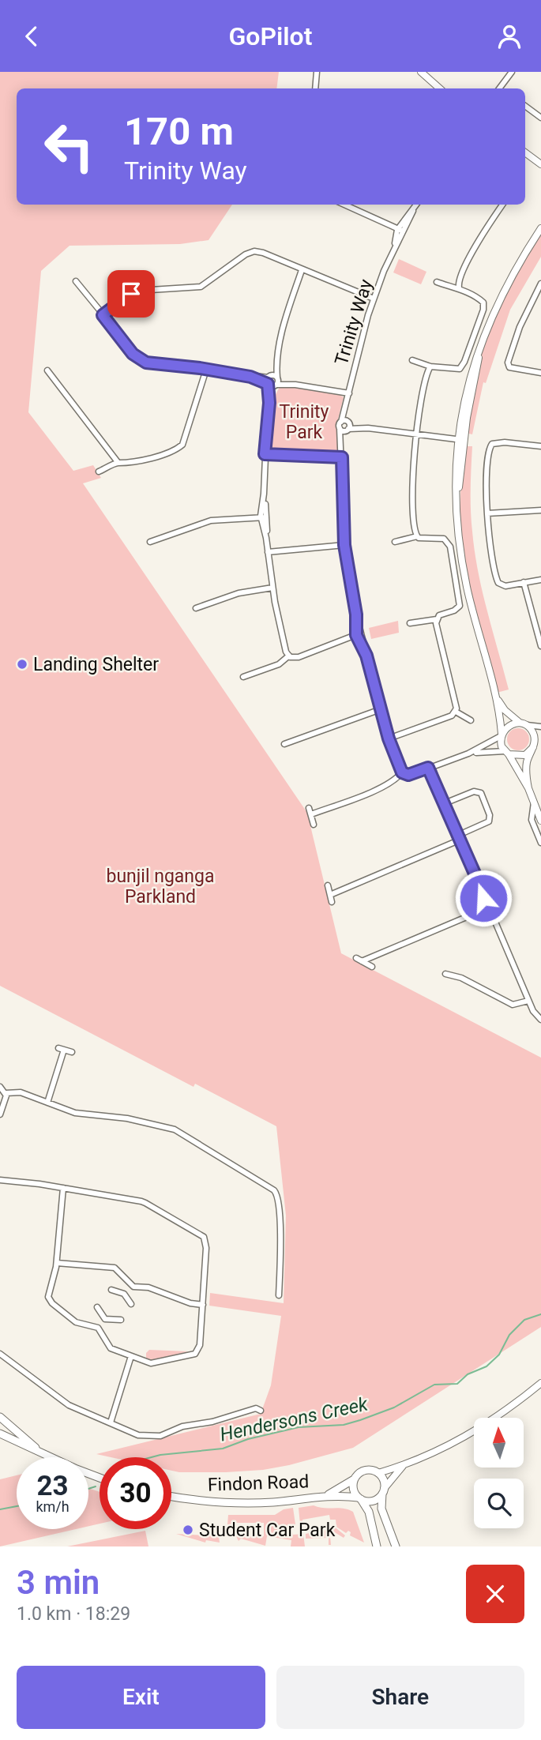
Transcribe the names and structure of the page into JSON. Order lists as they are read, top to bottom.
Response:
{
  "streets": {
    "main road": ["Findon Road"],
    "street": ["Trinity Way"]
  },
  "water": ["Hendersons Creek"],
  "parks": ["Trinity Park", "bunjil nganga Parkland"],
  "places": ["Landing Shelter", "Student Car Park"],
  "north": "top",
  "page": {
    "header": "GoPilot",
    "turn": ["170 m", "Trinity Way"],
    "speed": "23 km/h",
    "limit": "30",
    "heading": ["3 min", "1.0 km · 18:29"],
    "buttons": ["Exit", "Share"]
  }
}
